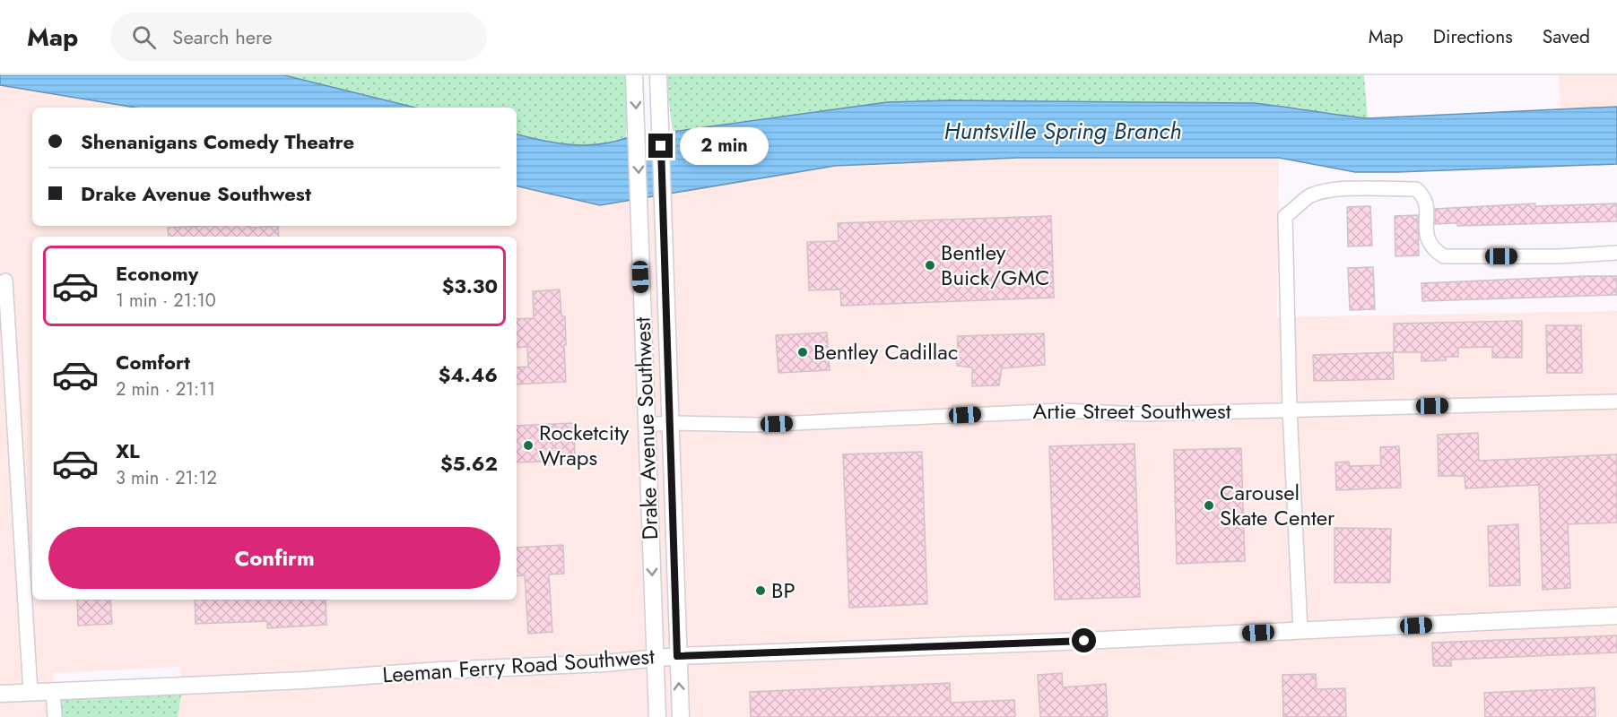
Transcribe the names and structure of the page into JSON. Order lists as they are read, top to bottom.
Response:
{
  "streets": {
    "street": ["Artie Street Southwest", "Drake Avenue Southwest", "Leeman Ferry Road Southwest"]
  },
  "crossings": [
    ["Artie Street Southwest", "Drake Avenue Southwest"],
    ["Drake Avenue Southwest", "Leeman Ferry Road Southwest"]
  ],
  "water": ["Huntsville Spring Branch"],
  "places": [
    "Bentley Buick/GMC",
    "Bentley Cadillac",
    "Rocketcity Wraps",
    "Carousel Skate Center",
    "BP"
  ],
  "page": {
    "header": "Map",
    "search": "Search here",
    "nav": ["Map", "Directions", "Saved"],
    "banner": ["Shenanigans Comedy Theatre", "Drake Avenue Southwest"],
    "bubble": "2 min",
    "list": [
      {
        "name": "Economy",
        "note": "1 min · 21:10",
        "value": "$3.30"
      },
      {
        "name": "Comfort",
        "note": "2 min · 21:11",
        "value": "$4.46"
      },
      {
        "name": "XL",
        "note": "3 min · 21:12",
        "value": "$5.62"
      }
    ],
    "buttons": "Confirm"
  }
}
